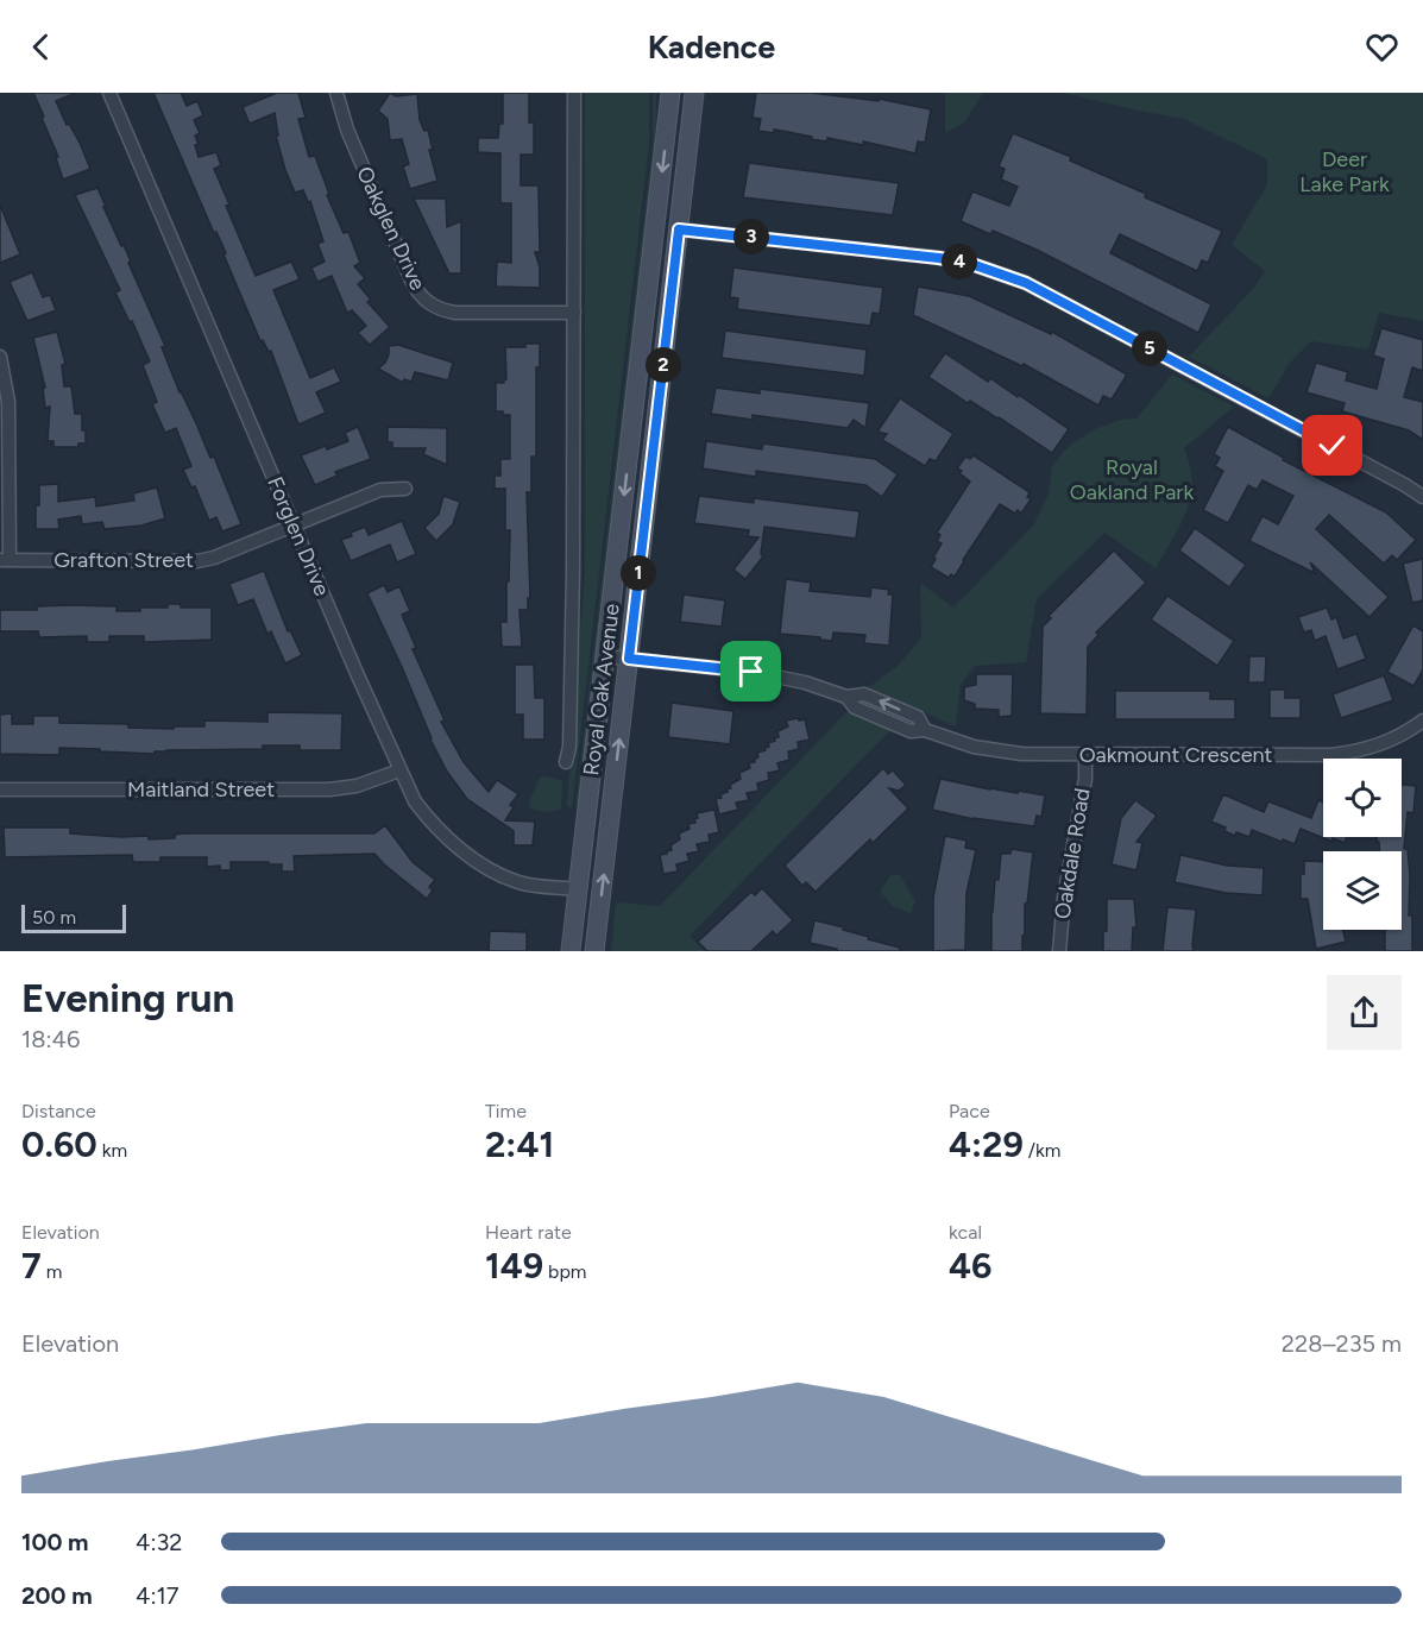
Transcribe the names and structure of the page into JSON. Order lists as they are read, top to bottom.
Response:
{
  "streets": {
    "main road": ["Royal Oak Avenue"],
    "street": [
      "Oakglen Drive",
      "Forglen Drive",
      "Grafton Street",
      "Oakmount Crescent",
      "Maitland Street",
      "Oakdale Road"
    ]
  },
  "crossings": [
    ["Oakglen Drive", "Royal Oak Avenue"],
    ["Forglen Drive", "Grafton Street"],
    ["Forglen Drive", "Royal Oak Avenue"],
    ["Forglen Drive", "Maitland Street"],
    ["Royal Oak Avenue", "Oakmount Crescent"],
    ["Oakmount Crescent", "Oakdale Road"]
  ],
  "parks": ["Deer Lake Park", "Royal Oakland Park"],
  "scale_bar": "50 m",
  "page": {
    "header": "Kadence",
    "pins": [
      "3",
      "4",
      "5",
      "2",
      "1"
    ],
    "scale": "50 m",
    "heading": ["Evening run", "18:46"],
    "stats": [
      ["Distance", "0.60 km"],
      ["Time", "2:41"],
      ["Pace", "4:29 /km"],
      ["Elevation", "7 m"],
      ["Heart rate", "149 bpm"],
      ["kcal", "46"]
    ],
    "chart": ["Elevation", "228–235 m"],
    "list": [
      {
        "name": "100 m",
        "note": "4:32"
      },
      {
        "name": "200 m",
        "note": "4:17"
      }
    ]
  }
}
